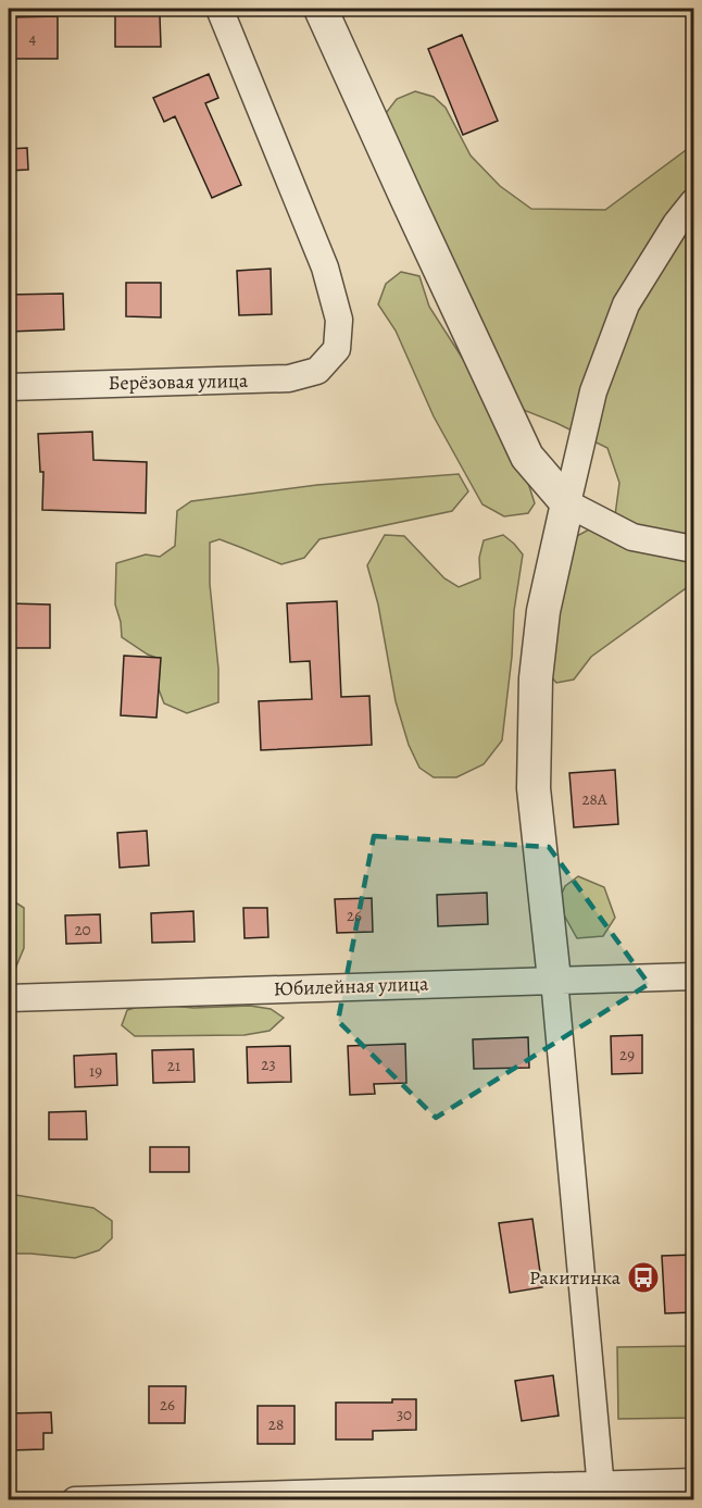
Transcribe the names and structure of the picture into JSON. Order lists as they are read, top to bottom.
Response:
{
  "streets": {
    "street": ["Берёзовая улица", "Юбилейная улица"]
  },
  "places": {
    "bus stop": ["Ракитинка"]
  },
  "house_numbers": [
    "4",
    "28А",
    "26",
    "20",
    "29",
    "23",
    "21",
    "19",
    "26",
    "30",
    "28"
  ]
}
